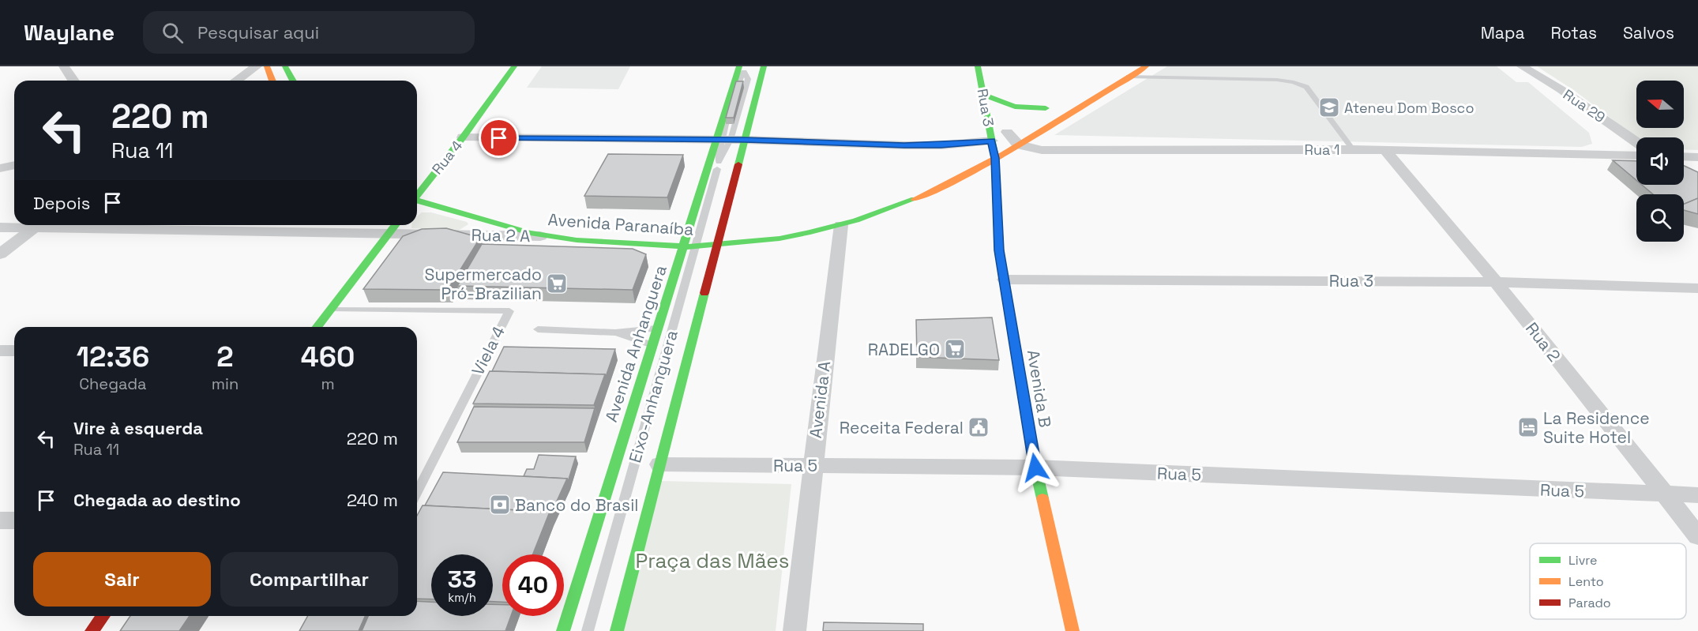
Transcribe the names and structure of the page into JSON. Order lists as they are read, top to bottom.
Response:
{
  "streets": {
    "main road": [
      "Rua 3",
      "Rua 4",
      "Avenida Paranaíba",
      "Avenida Anhanguera",
      "Avenida B"
    ],
    "street": [
      "Rua 29",
      "Rua 1",
      "Rua 2 A",
      "Rua 2",
      "Avenida A",
      "Rua 5"
    ],
    "lane": ["Viela 4", "Eixo-Anhanguera"]
  },
  "crossings": [
    ["Rua 3", "Avenida Paranaíba"],
    ["Rua 3", "Rua 2"],
    ["Rua 3", "Avenida B"],
    ["Rua 1", "Rua 2"],
    ["Avenida Paranaíba", "Rua 2 A"],
    ["Avenida Paranaíba", "Avenida Anhanguera"],
    ["Avenida Paranaíba", "Avenida B"],
    ["Avenida Paranaíba", "Eixo-Anhanguera"],
    ["Avenida Paranaíba", "Avenida A"],
    ["Rua 2", "Rua 5"],
    ["Avenida Anhanguera", "Eixo-Anhanguera"],
    ["Avenida B", "Rua 5"],
    ["Avenida A", "Rua 5"]
  ],
  "parks": ["Praça das Mães"],
  "places": {
    "school or university": ["Ateneu Dom Bosco"],
    "supermarket": ["Supermercado Pró-Brazilian", "RADELGO"],
    "public building": ["Receita Federal"],
    "hotel": ["La Residence Suite Hotel"],
    "bank": ["Banco do Brasil"]
  },
  "legend": ["Livre", "Lento", "Parado"],
  "north": "left",
  "page": {
    "header": "Waylane",
    "search": "Pesquisar aqui",
    "nav": ["Mapa", "Rotas", "Salvos"],
    "turn": ["220 m", "Rua 11"],
    "then": "Depois",
    "eta": [
      "12:36",
      "Chegada",
      "2",
      "min",
      "460",
      "m"
    ],
    "list": [
      {
        "name": "Vire à esquerda",
        "note": "Rua 11",
        "value": "220 m"
      },
      {
        "name": "Chegada ao destino",
        "value": "240 m"
      }
    ],
    "buttons": ["Sair", "Compartilhar"],
    "speed": "33 km/h",
    "limit": "40"
  }
}
